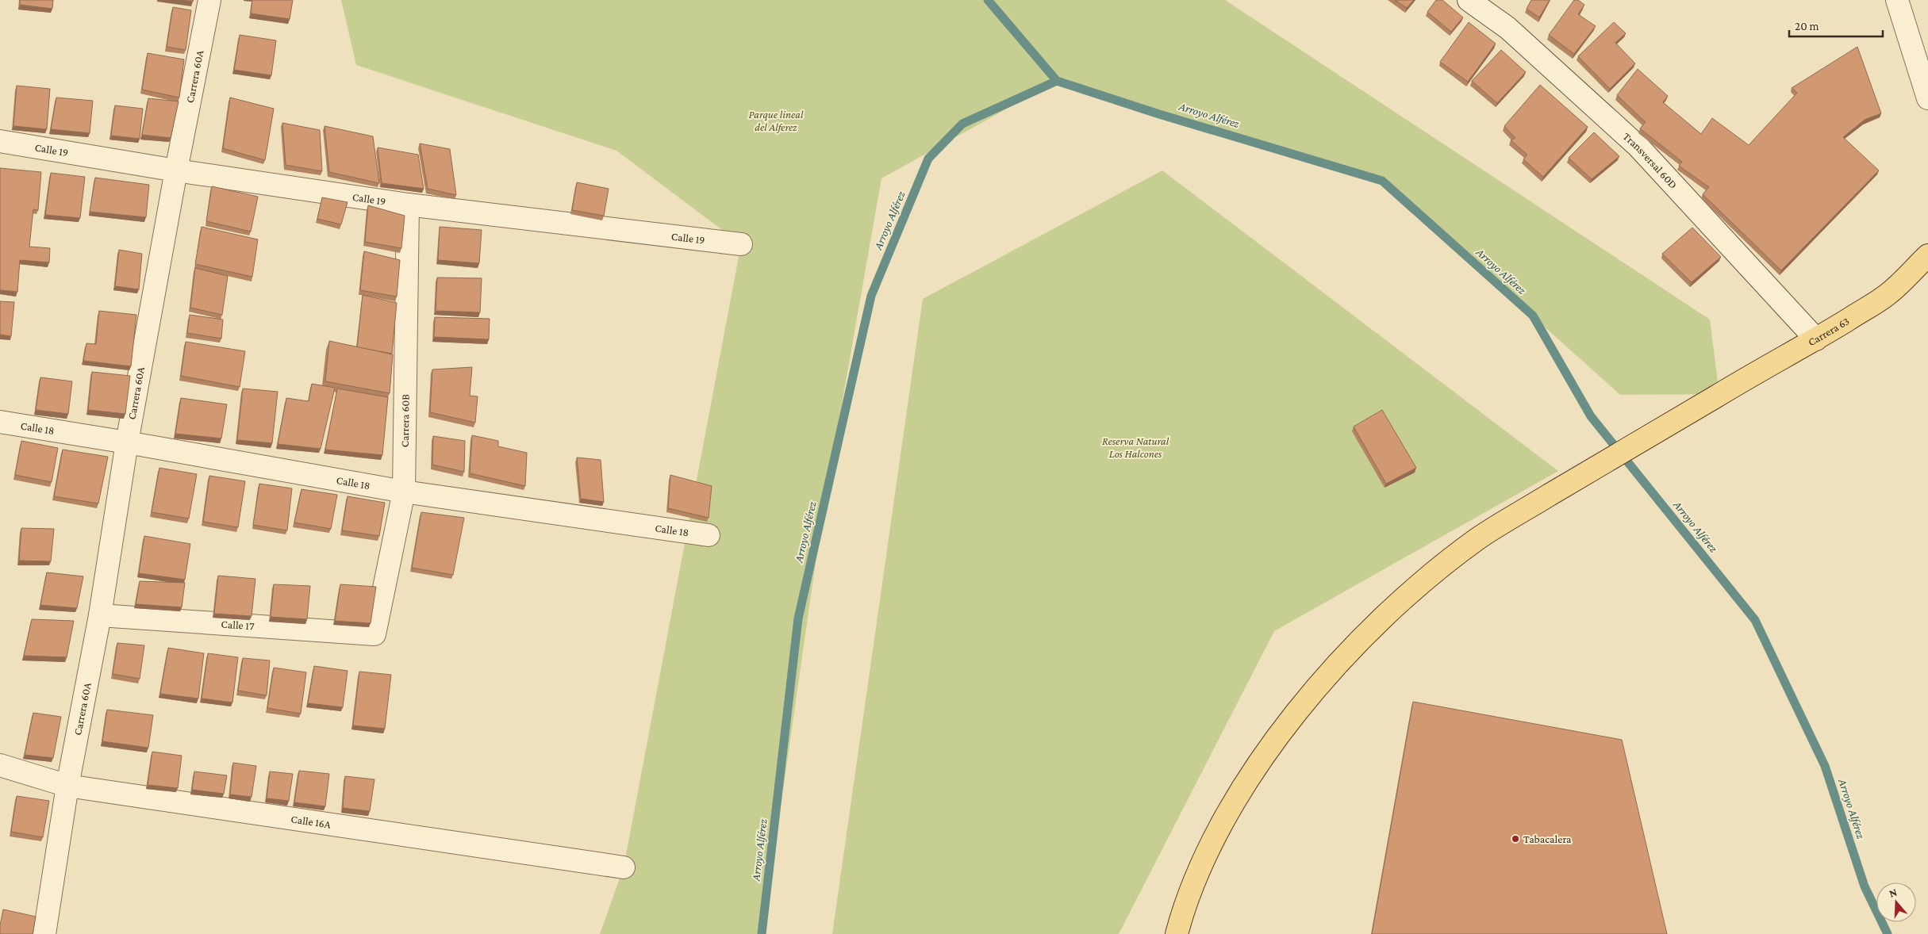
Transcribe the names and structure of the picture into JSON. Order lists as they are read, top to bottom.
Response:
{
  "streets": {
    "main road": ["Carrera 63"],
    "street": [
      "Carrera 60A",
      "Calle 19",
      "Transversal 60D",
      "Carrera 60B",
      "Calle 18",
      "Calle 17",
      "Calle 16A"
    ]
  },
  "crossings": [
    ["Carrera 60A", "Calle 19"],
    ["Carrera 60A", "Calle 18"],
    ["Carrera 60A", "Calle 17"],
    ["Carrera 60A", "Calle 16A"],
    ["Calle 19", "Carrera 60B"],
    ["Transversal 60D", "Carrera 63"],
    ["Carrera 60B", "Calle 18"],
    ["Carrera 60B", "Calle 17"]
  ],
  "water": ["Arroyo Alférez"],
  "parks": ["Parque lineal del Alferez", "Reserva Natural Los Halcones"],
  "places": ["Tabacalera"],
  "scale_bar": "20 m",
  "north": "top"
}
